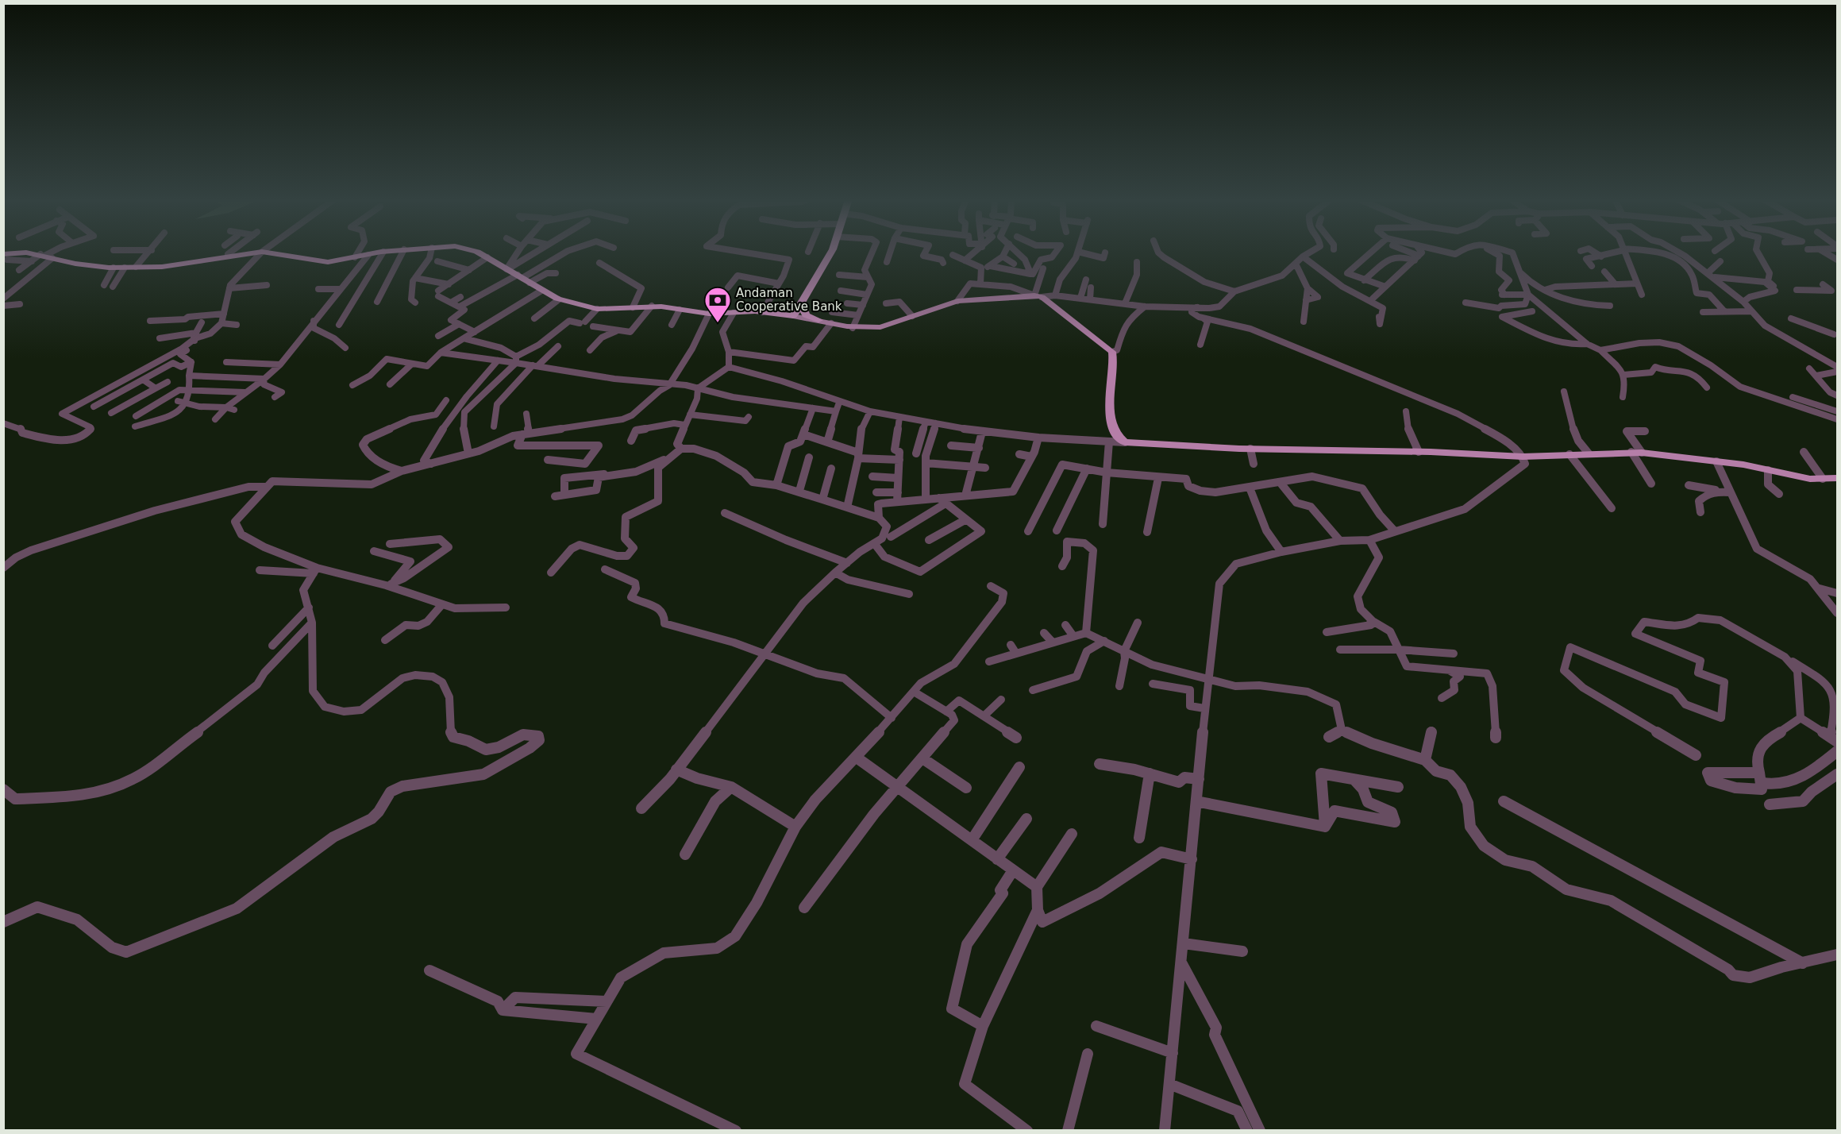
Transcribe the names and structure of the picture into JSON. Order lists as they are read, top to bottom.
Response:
{
  "places": {
    "bank": ["Andaman Cooperative Bank"]
  }
}
